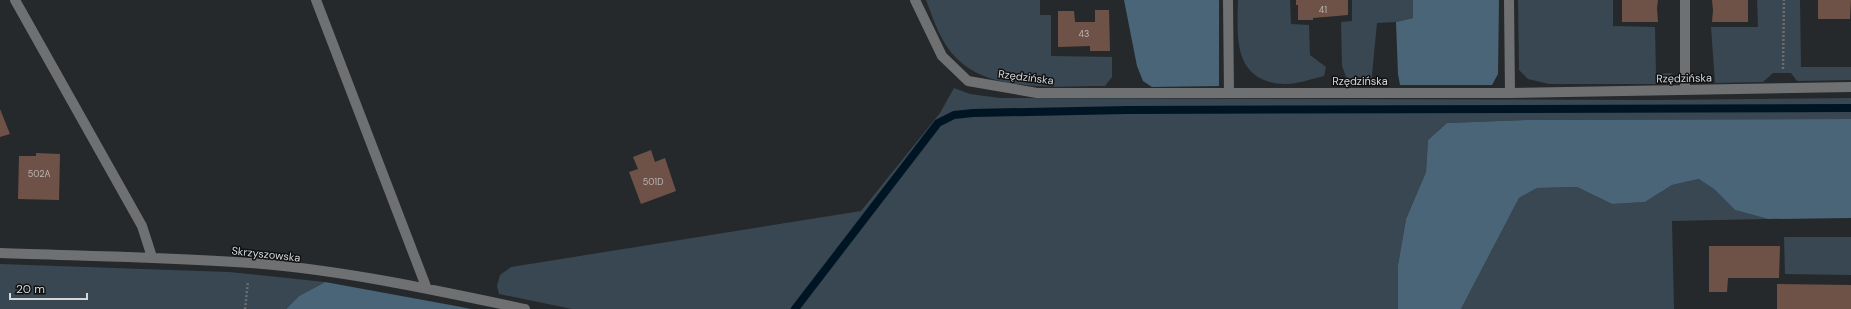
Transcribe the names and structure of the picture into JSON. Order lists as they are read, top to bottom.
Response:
{
  "streets": {
    "street": ["Rzędzińska", "Skrzyszowska"]
  },
  "house_numbers": [
    "41",
    "43",
    "502A",
    "501D"
  ],
  "scale_bar": "20 m"
}
